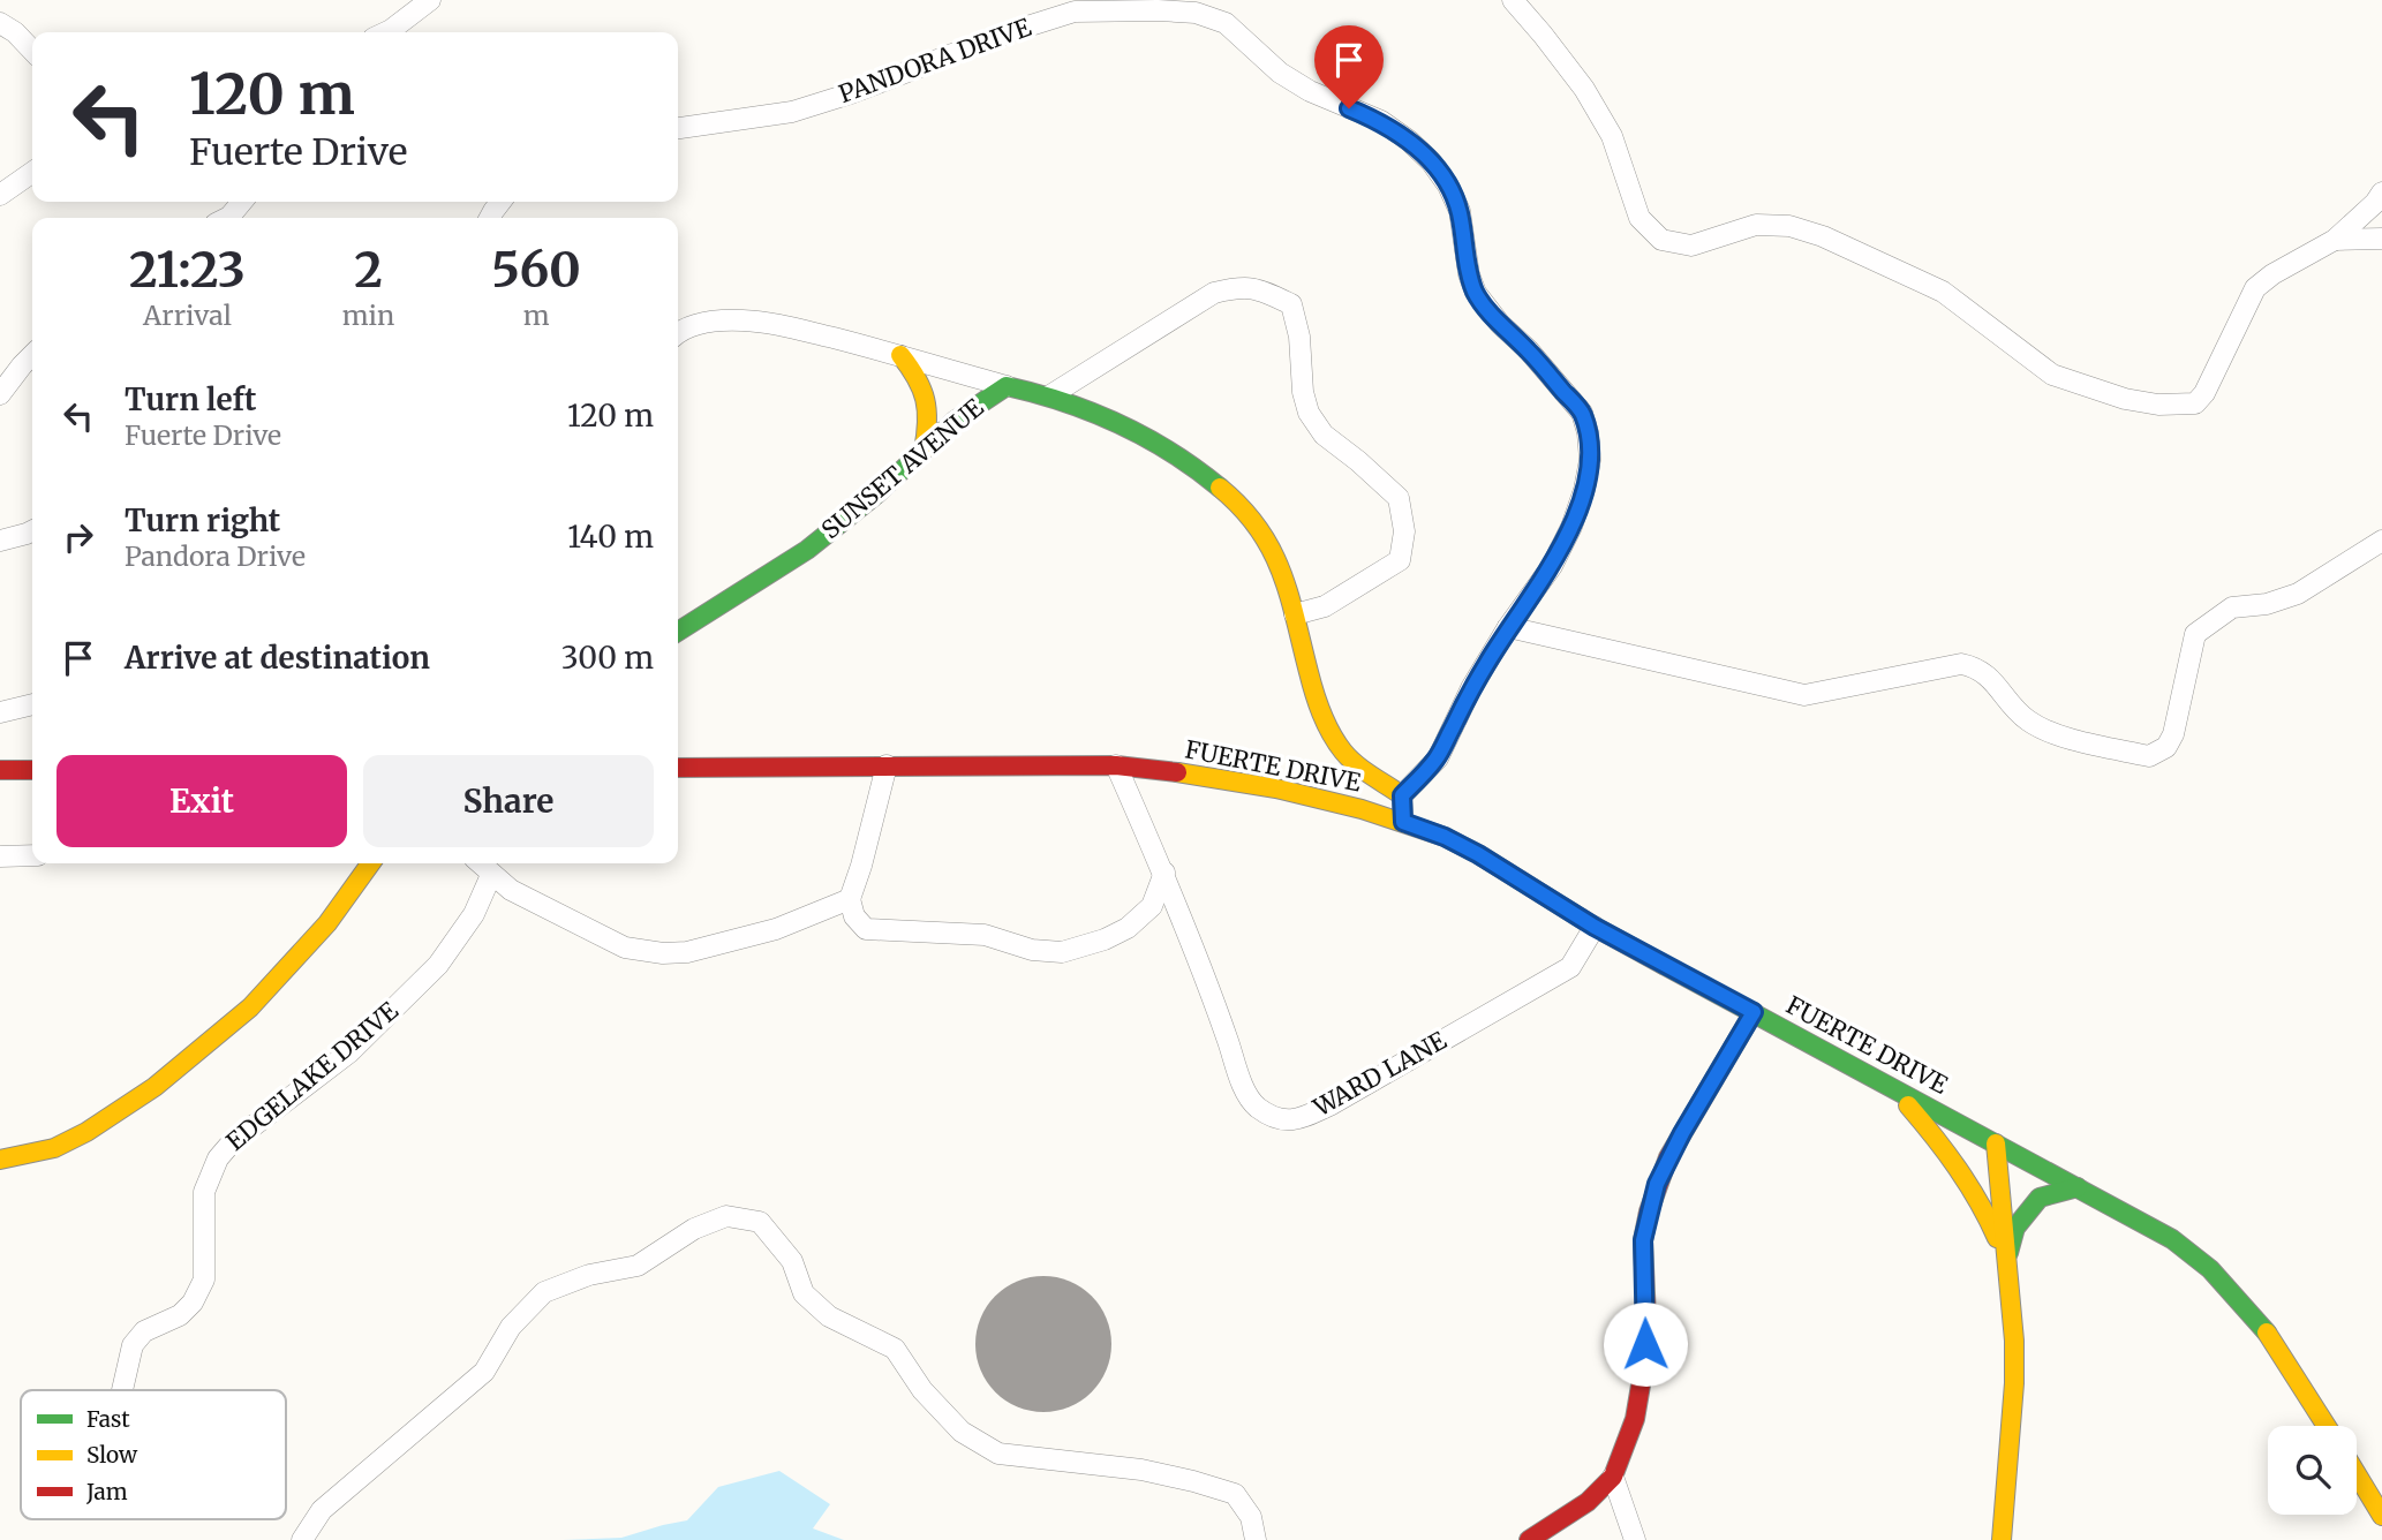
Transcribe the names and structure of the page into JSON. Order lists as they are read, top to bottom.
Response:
{
  "streets": {
    "main road": ["SUNSET AVENUE", "FUERTE DRIVE"],
    "street": ["PANDORA DRIVE", "WARD LANE", "EDGELAKE DRIVE"]
  },
  "crossings": [
    ["PANDORA DRIVE", "SUNSET AVENUE"],
    ["FUERTE DRIVE", "WARD LANE"]
  ],
  "legend": ["Fast", "Slow", "Jam"],
  "page": {
    "turn": ["120 m", "Fuerte Drive"],
    "eta": [
      "21:23",
      "Arrival",
      "2",
      "min",
      "560",
      "m"
    ],
    "list": [
      {
        "name": "Turn left",
        "note": "Fuerte Drive",
        "value": "120 m"
      },
      {
        "name": "Turn right",
        "note": "Pandora Drive",
        "value": "140 m"
      },
      {
        "name": "Arrive at destination",
        "value": "300 m"
      }
    ],
    "buttons": ["Exit", "Share"]
  }
}
